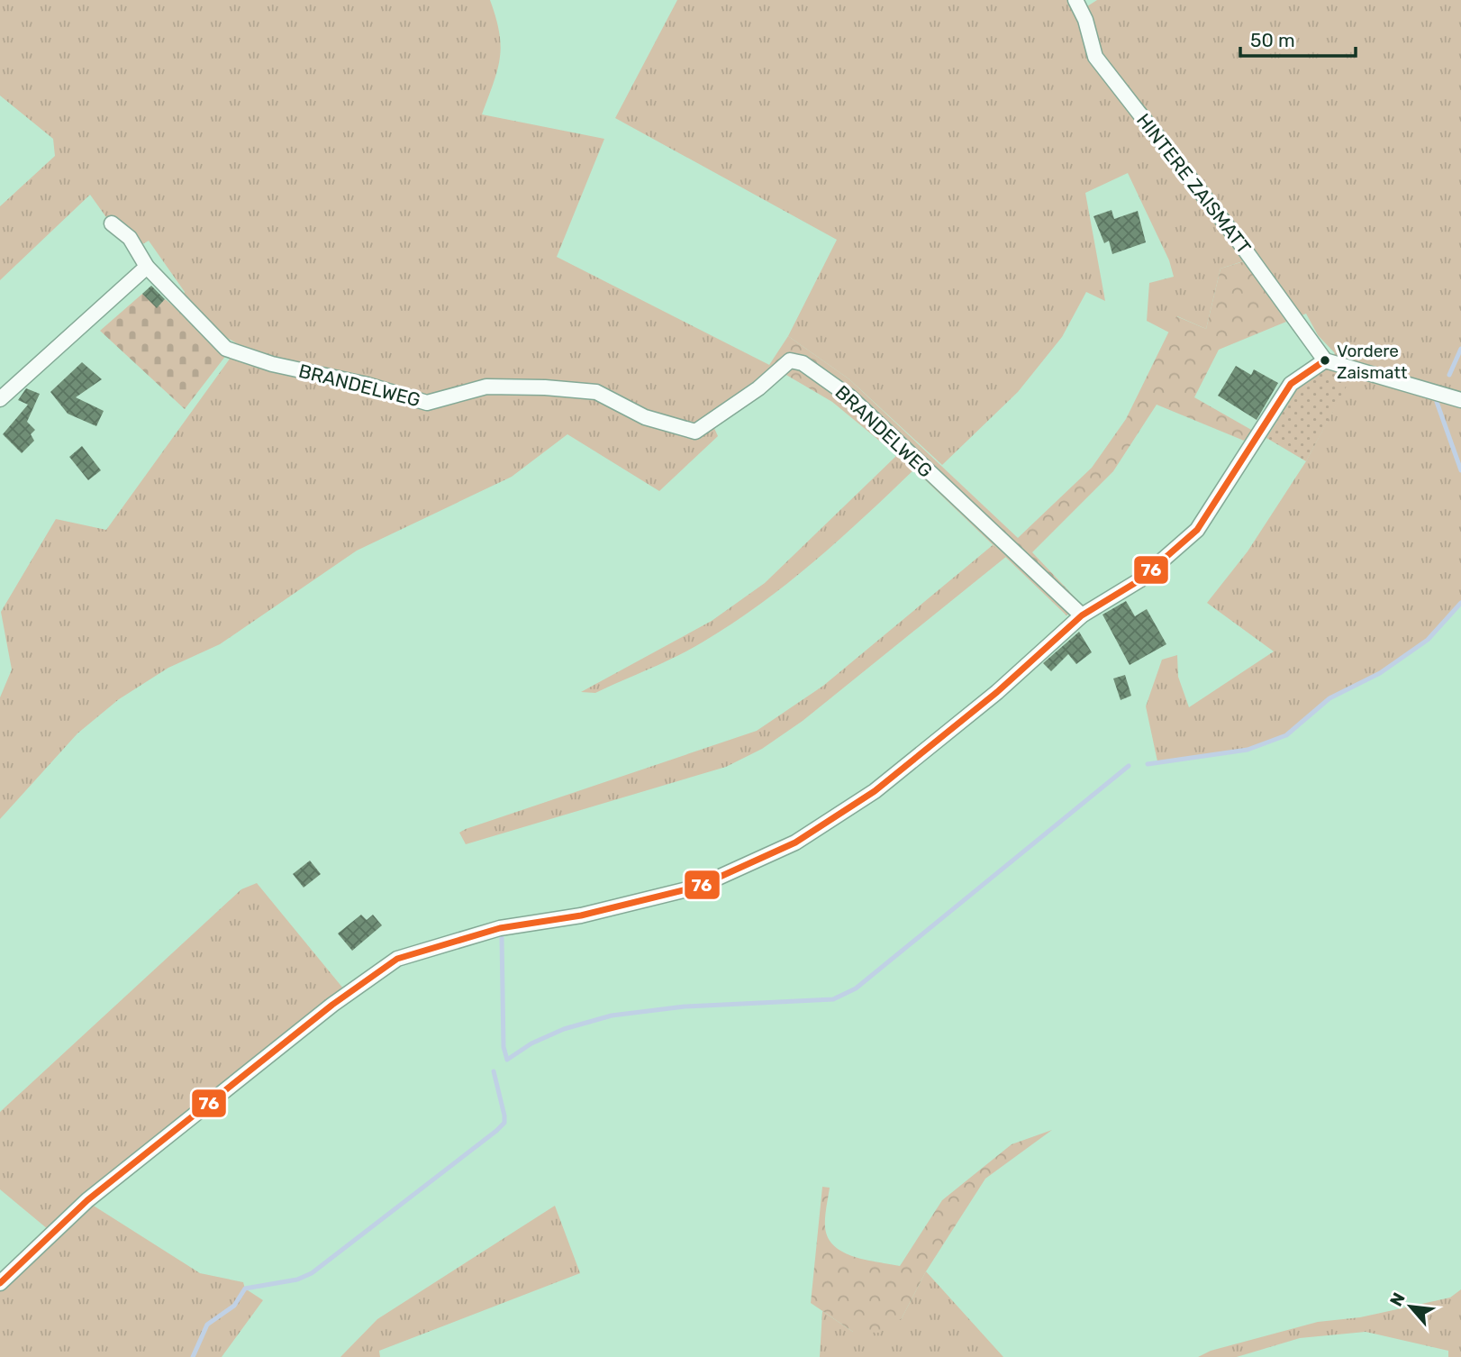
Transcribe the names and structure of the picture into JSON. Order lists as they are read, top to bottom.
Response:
{
  "streets": {
    "street": ["HINTERE ZAISMATT", "BRANDELWEG"]
  },
  "places": ["Vordere Zaismatt"],
  "lines": ["transit line 76"],
  "scale_bar": "50 m",
  "north": "top left"
}
